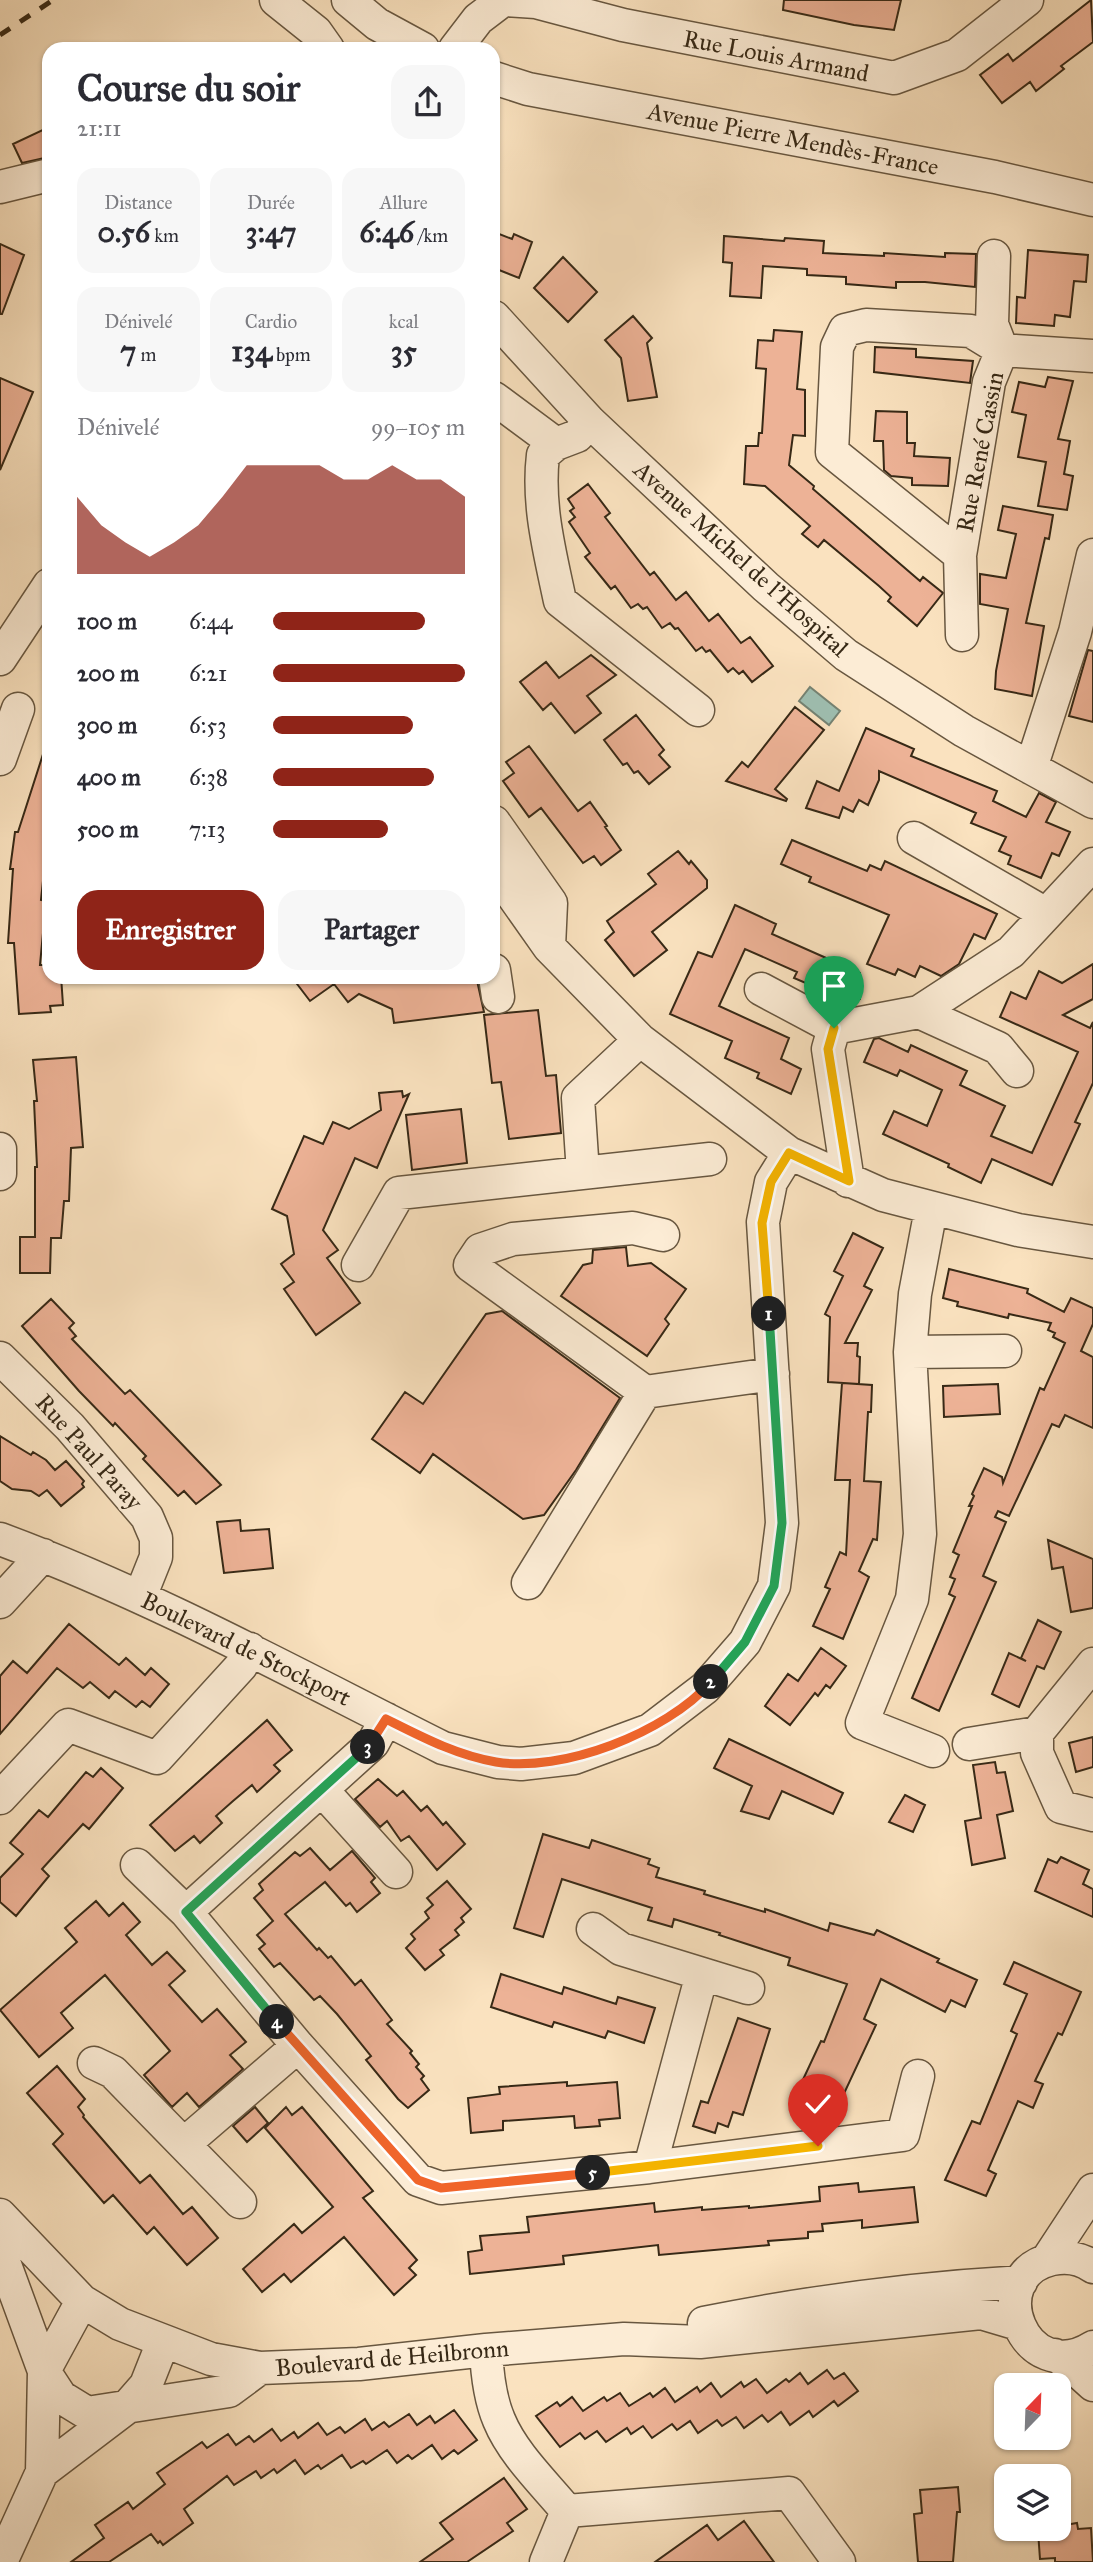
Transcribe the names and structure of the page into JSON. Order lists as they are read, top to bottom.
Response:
{
  "streets": {
    "street": [
      "Rue Louis Armand",
      "Avenue Pierre Mendès-France",
      "Rue René Cassin",
      "Avenue Michel de l'Hospital",
      "Rue Paul Paray",
      "Boulevard de Stockport",
      "Boulevard de Heilbronn"
    ]
  },
  "crossings": [
    ["Rue Paul Paray", "Boulevard de Stockport"]
  ],
  "north": "top right",
  "page": {
    "heading": ["Course du soir", "21:11"],
    "stats": [
      ["Distance", "0.56 km"],
      ["Durée", "3:47"],
      ["Allure", "6:46 /km"],
      ["Dénivelé", "7 m"],
      ["Cardio", "134 bpm"],
      ["kcal", "35"]
    ],
    "chart": ["Dénivelé", "99–105 m"],
    "list": [
      {
        "name": "100 m",
        "note": "6:44"
      },
      {
        "name": "200 m",
        "note": "6:21"
      },
      {
        "name": "300 m",
        "note": "6:53"
      },
      {
        "name": "400 m",
        "note": "6:38"
      },
      {
        "name": "500 m",
        "note": "7:13"
      }
    ],
    "buttons": ["Enregistrer", "Partager"],
    "pins": [
      "1",
      "2",
      "3",
      "4",
      "5"
    ]
  }
}
